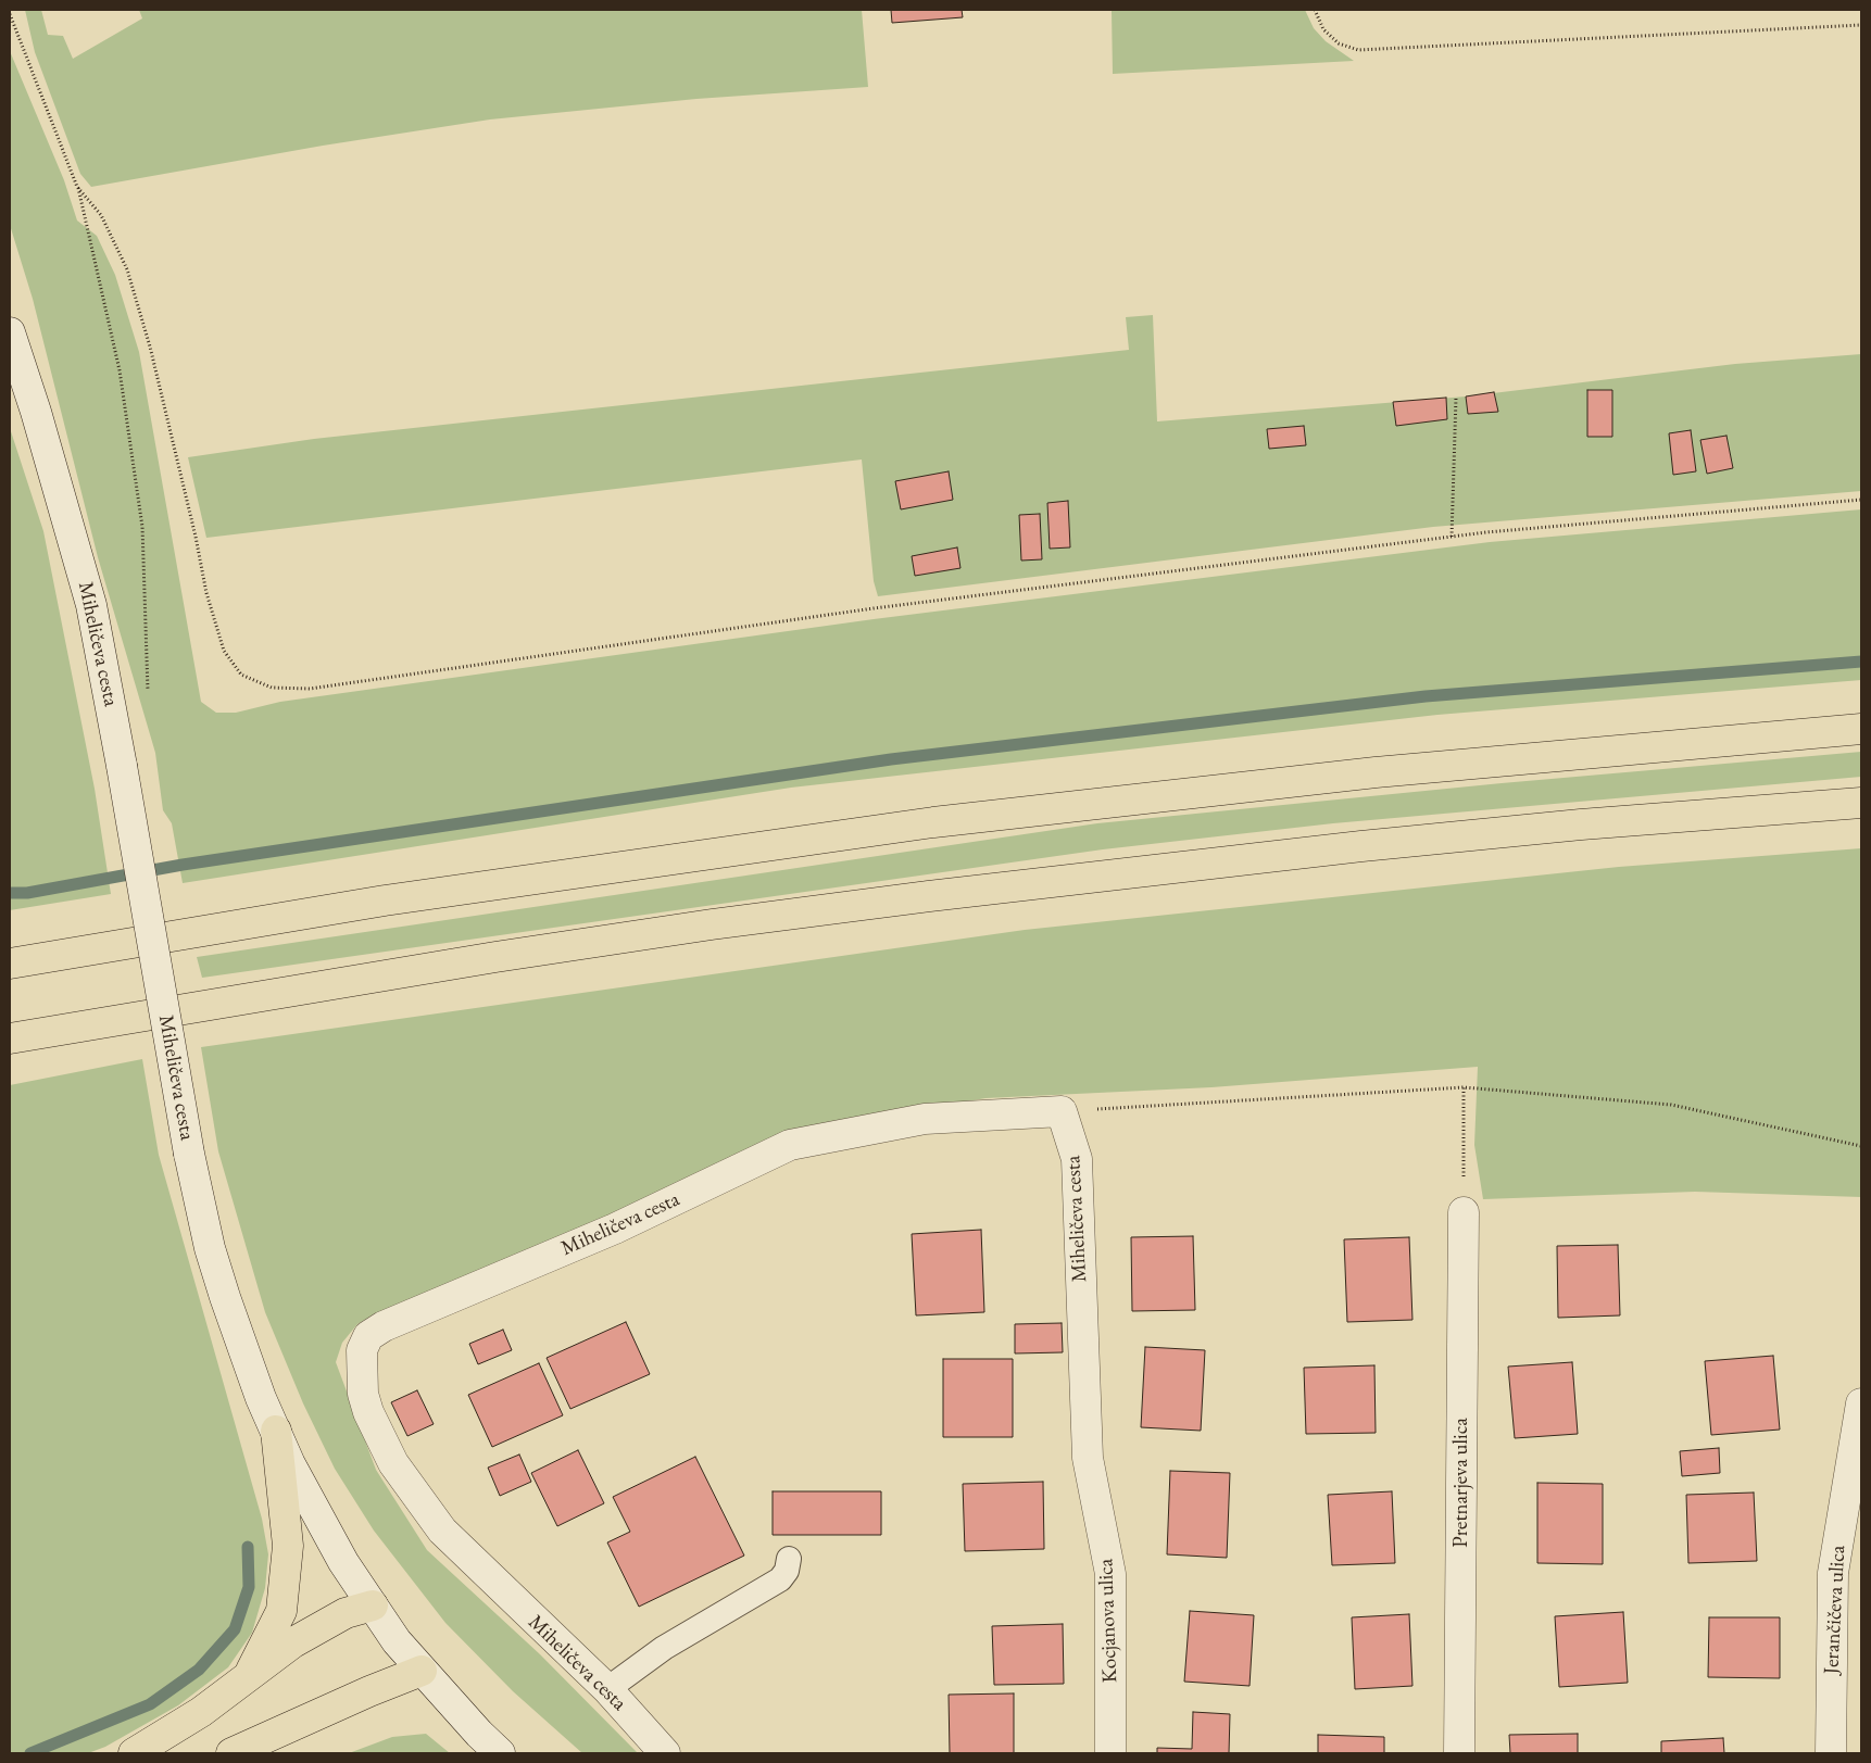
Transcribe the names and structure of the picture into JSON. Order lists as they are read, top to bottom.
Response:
{
  "streets": {
    "street": [
      "Miheličeva cesta",
      "Pretnarjeva ulica",
      "Jerančičeva ulica",
      "Kocjanova ulica"
    ]
  },
  "crossings": [
    ["Miheličeva cesta", "Kocjanova ulica"]
  ]
}
